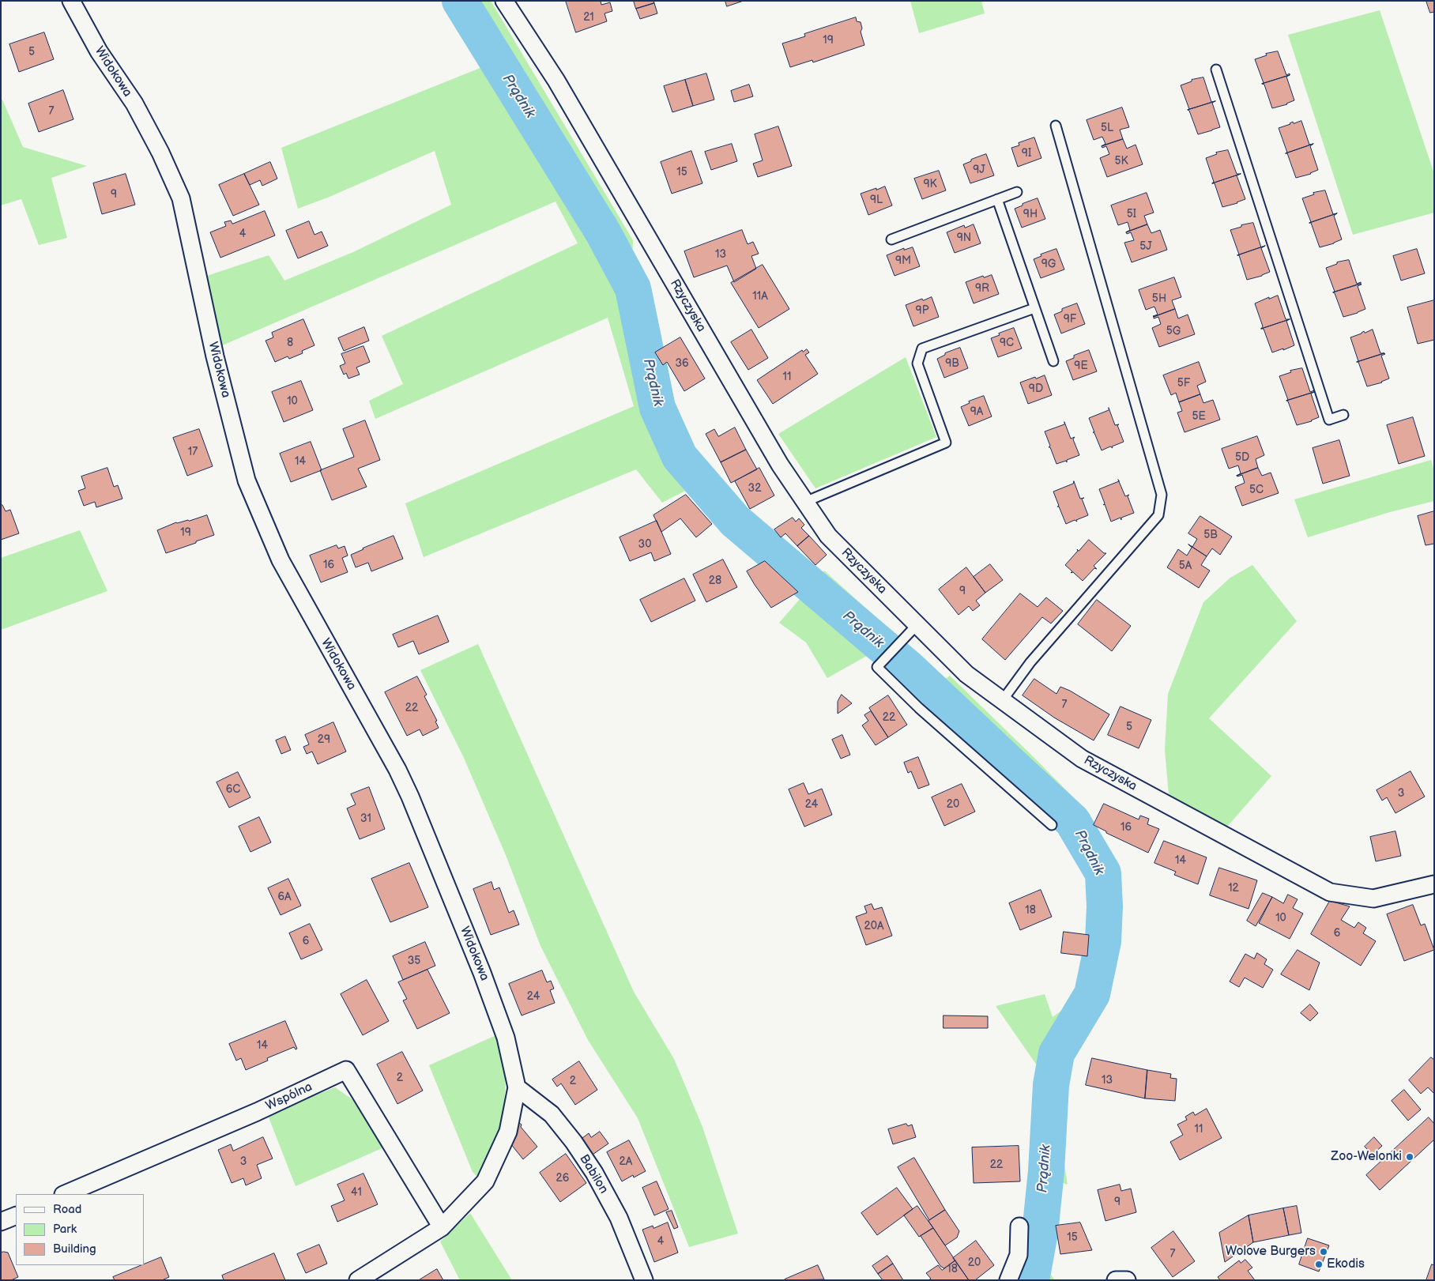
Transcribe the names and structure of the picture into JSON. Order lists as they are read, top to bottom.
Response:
{
  "streets": {
    "street": [
      "Widokowa",
      "Rzyczyska",
      "Wspólna",
      "Babilon"
    ]
  },
  "crossings": [
    ["Widokowa", "Wspólna"],
    ["Widokowa", "Babilon"]
  ],
  "water": ["Prądnik"],
  "places": ["Zoo-Welonki", "Wolove Burgers", "Ekodis"],
  "house_numbers": [
    "21",
    "19",
    "5",
    "7",
    "5L",
    "9I",
    "5K",
    "9J",
    "15",
    "9K",
    "9",
    "9L",
    "9H",
    "5I",
    "4",
    "9N",
    "5J",
    "13",
    "9M",
    "9G",
    "9R",
    "11A",
    "5H",
    "9P",
    "9F",
    "5G",
    "8",
    "9C",
    "36",
    "9B",
    "9E",
    "11",
    "5F",
    "9D",
    "10",
    "9A",
    "5E",
    "17",
    "5D",
    "14",
    "32",
    "5C",
    "19",
    "5B",
    "30",
    "16",
    "5A",
    "28",
    "9",
    "7",
    "22",
    "22",
    "5",
    "29",
    "6C",
    "3",
    "24",
    "20",
    "31",
    "16",
    "14",
    "12",
    "6A",
    "18",
    "10",
    "20A",
    "6",
    "6",
    "35",
    "24",
    "14",
    "2",
    "13",
    "2",
    "11",
    "3",
    "2A",
    "22",
    "26",
    "41",
    "9",
    "15",
    "4",
    "7",
    "20",
    "18"
  ],
  "legend": ["Road", "Park", "Building"]
}
